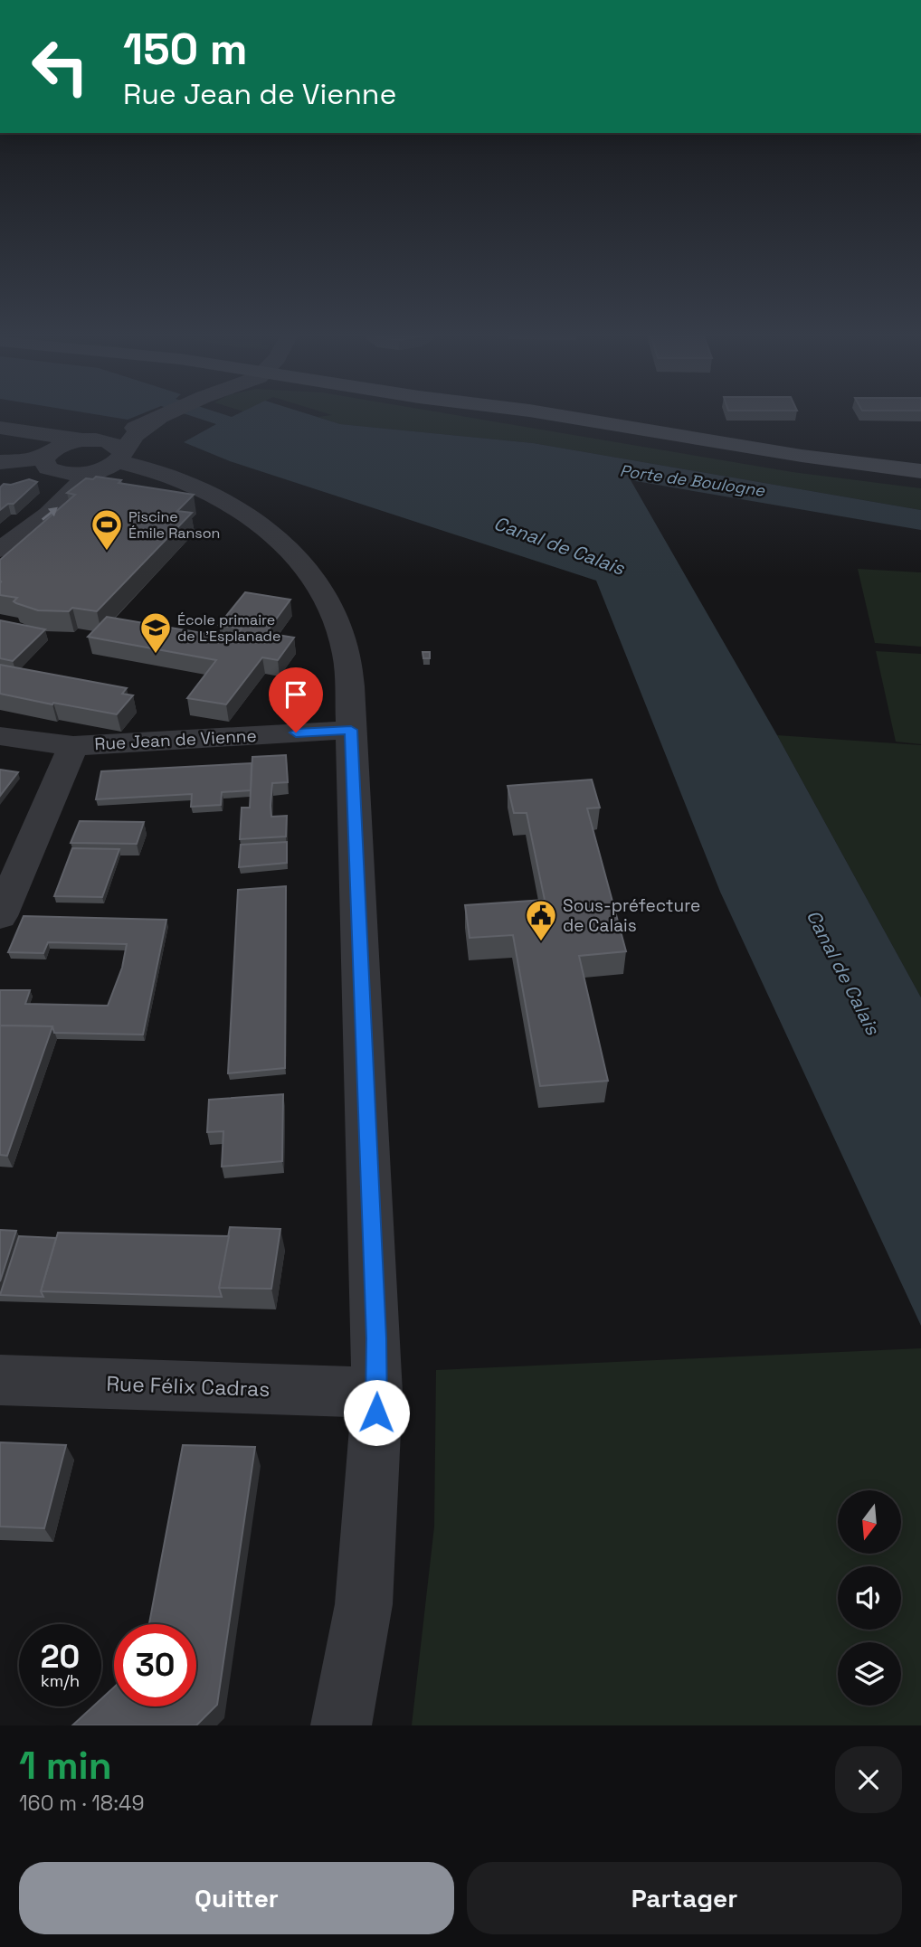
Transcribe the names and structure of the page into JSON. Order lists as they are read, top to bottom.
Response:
{
  "streets": {
    "street": ["Rue Jean de Vienne", "Rue Félix Cadras"]
  },
  "water": ["Porte de Boulogne", "Canal de Calais"],
  "places": {
    "sports": ["Piscine Émile Ranson"],
    "school or university": ["École primaire de L'Esplanade"],
    "public building": ["Sous-préfecture de Calais"]
  },
  "north": "bottom",
  "page": {
    "turn": ["150 m", "Rue Jean de Vienne"],
    "speed": "20 km/h",
    "limit": "30",
    "heading": ["1 min", "160 m · 18:49"],
    "buttons": ["Quitter", "Partager"]
  }
}
